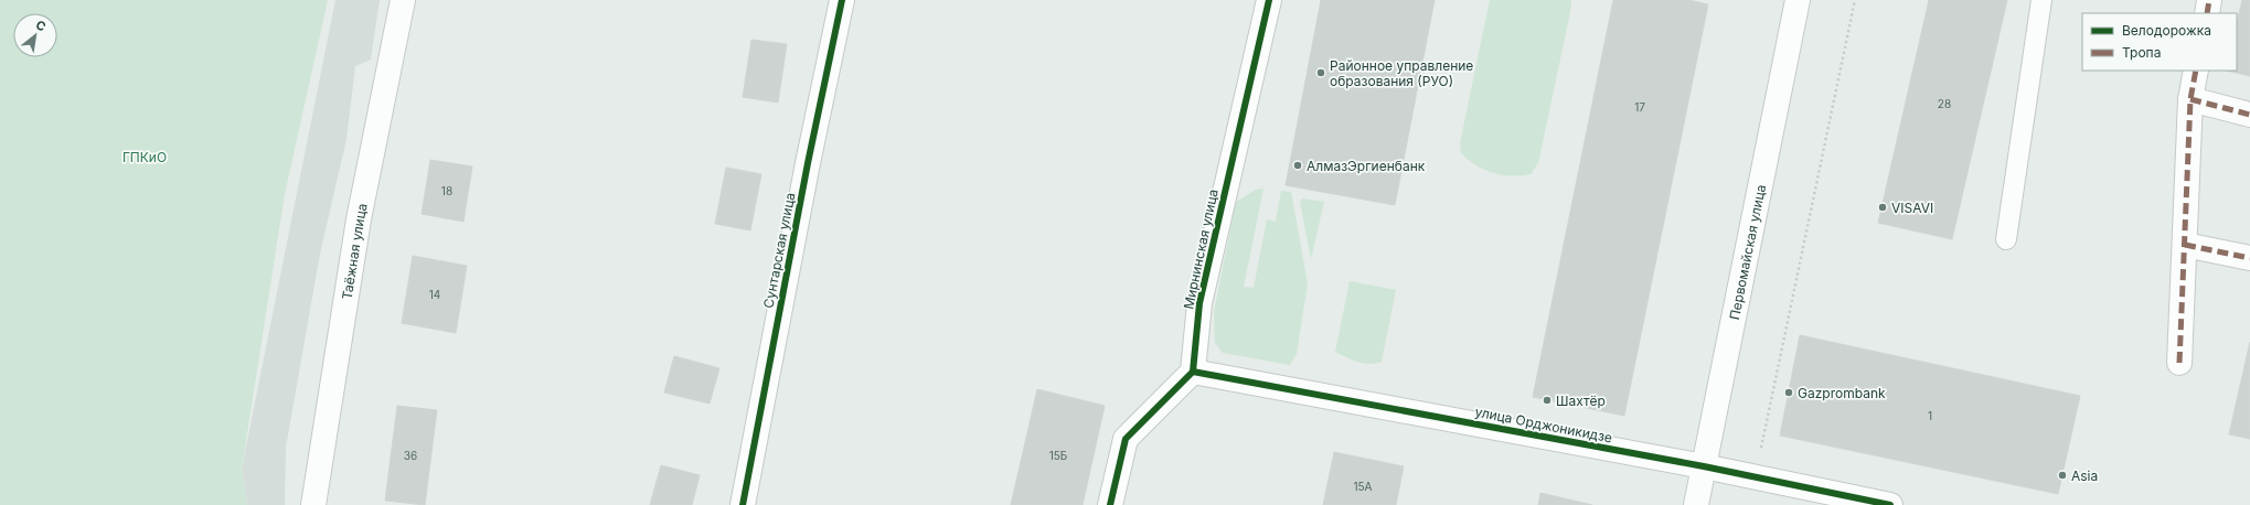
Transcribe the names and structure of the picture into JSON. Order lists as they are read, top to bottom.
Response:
{
  "streets": {
    "street": [
      "Мирнинская улица",
      "Сунтарская улица",
      "Таёжная улица",
      "Первомайская улица",
      "улица Орджоникидзе"
    ]
  },
  "crossings": [
    ["Мирнинская улица", "улица Орджоникидзе"],
    ["Первомайская улица", "улица Орджоникидзе"]
  ],
  "parks": ["ГПКиО"],
  "places": [
    "Районное управление образования (РУО)",
    "АлмазЭргиенбанк",
    "VISAVI",
    "Gazprombank",
    "Шахтёр",
    "Asia"
  ],
  "house_numbers": [
    "28",
    "17",
    "18",
    "14",
    "1",
    "36",
    "15Б",
    "15А"
  ],
  "legend": ["Велодорожка", "Тропа"],
  "north": "top right"
}
